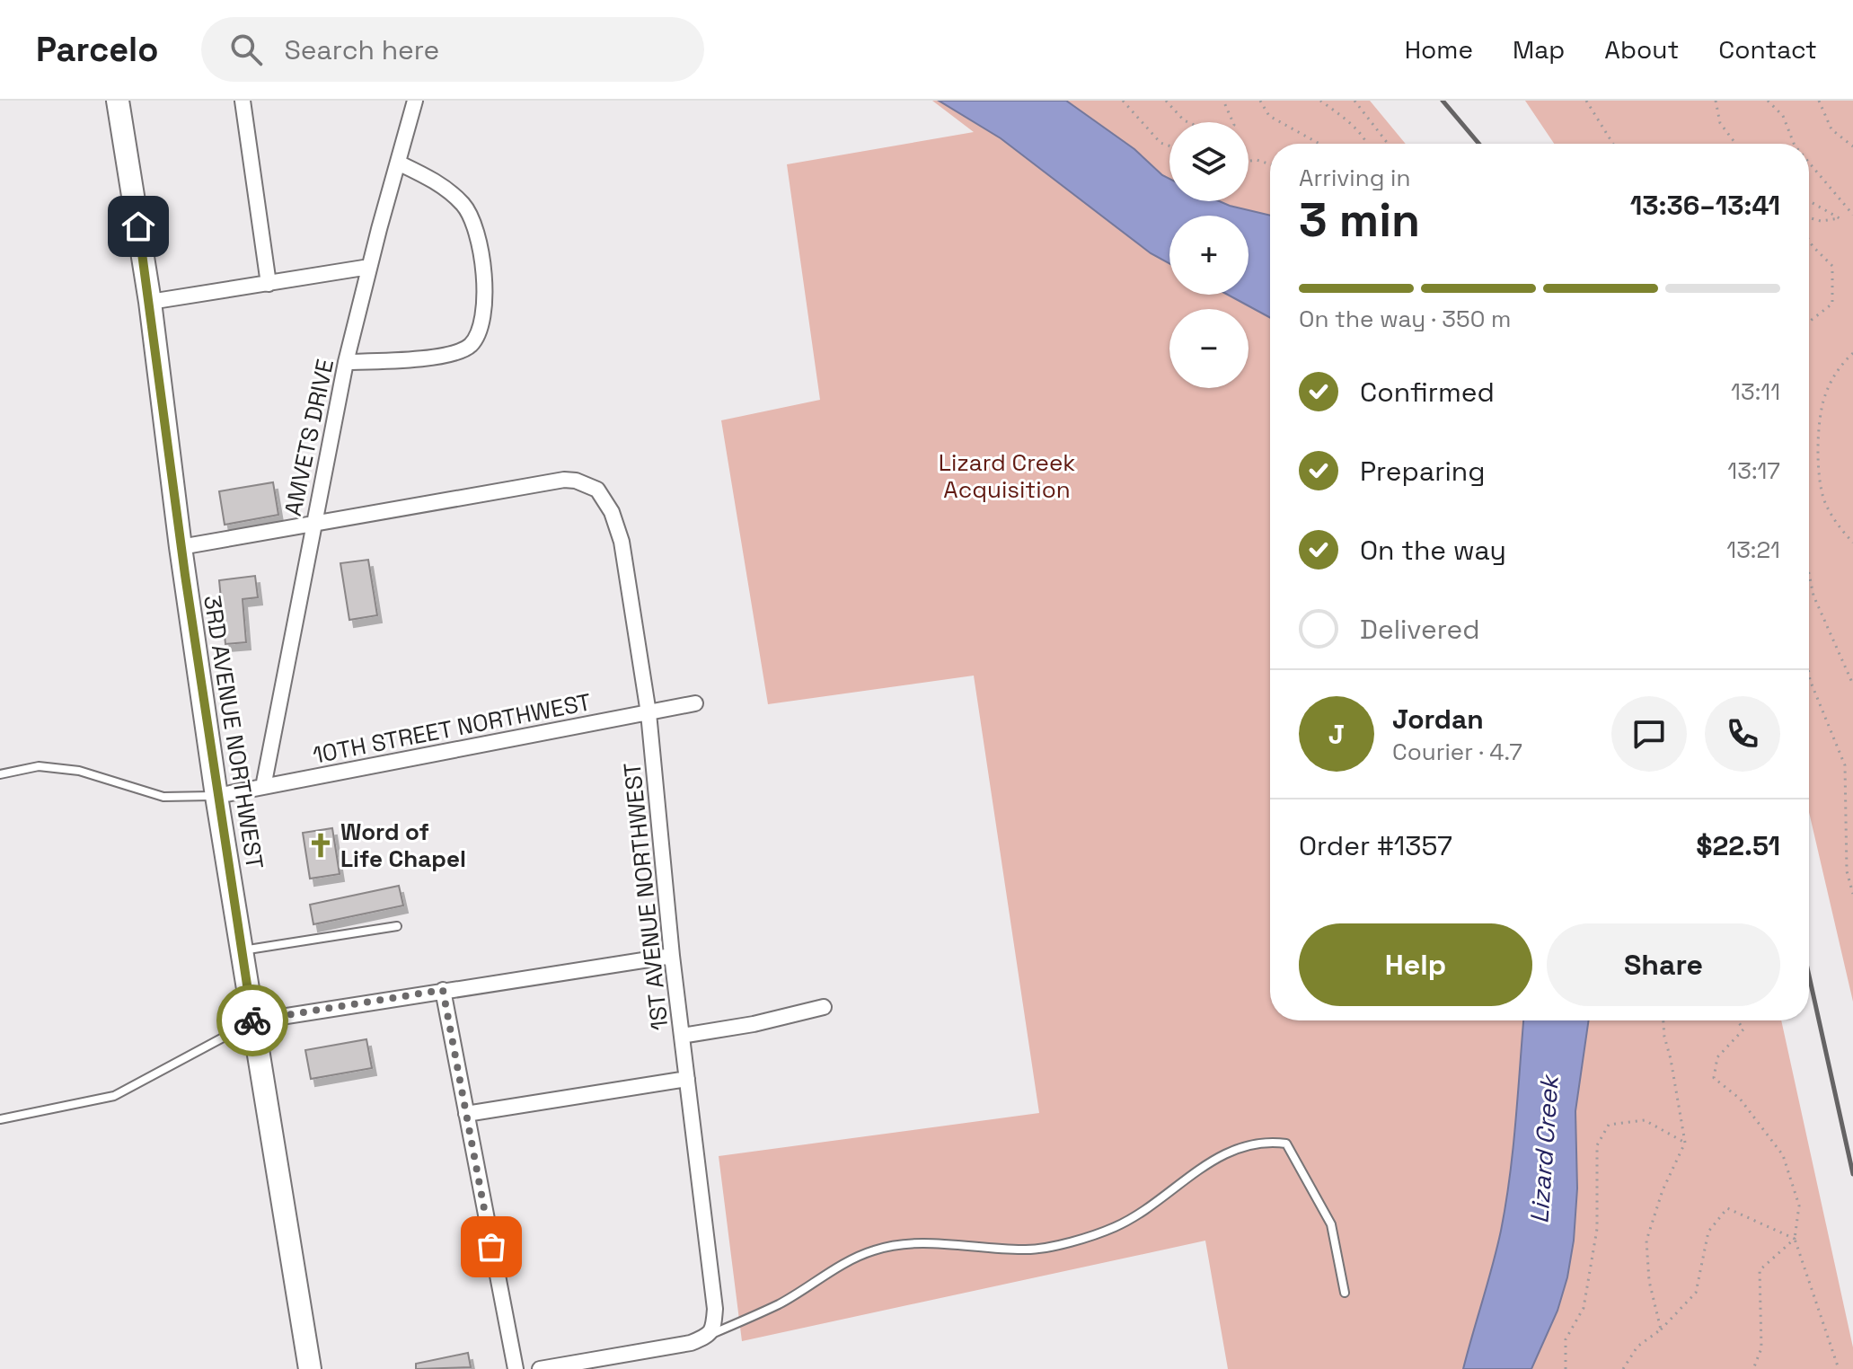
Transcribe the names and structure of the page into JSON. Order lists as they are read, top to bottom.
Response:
{
  "streets": {
    "main road": ["3RD AVENUE NORTHWEST"],
    "street": ["AMVETS DRIVE", "10TH STREET NORTHWEST", "1ST AVENUE NORTHWEST"]
  },
  "crossings": [
    ["AMVETS DRIVE", "10TH STREET NORTHWEST"],
    ["AMVETS DRIVE", "1ST AVENUE NORTHWEST"],
    ["10TH STREET NORTHWEST", "3RD AVENUE NORTHWEST"],
    ["10TH STREET NORTHWEST", "1ST AVENUE NORTHWEST"],
    ["3RD AVENUE NORTHWEST", "1ST AVENUE NORTHWEST"]
  ],
  "water": ["Lizard Creek"],
  "parks": ["Lizard Creek Acquisition"],
  "places": {
    "church": ["Word of Life Chapel"]
  },
  "page": {
    "header": "Parcelo",
    "search": "Search here",
    "nav": [
      "Home",
      "Map",
      "About",
      "Contact"
    ],
    "map_buttons": ["+", "−"],
    "heading": ["3 min", "Arriving in", "13:36–13:41"],
    "panel": [
      "Jordan",
      "Courier · 4.7",
      "Order #1357",
      "$22.51"
    ],
    "bar": "On the way · 350 m",
    "list": [
      ["Confirmed", "13:11"],
      ["Preparing", "13:17"],
      ["On the way", "13:21"],
      "Delivered"
    ],
    "round": "J",
    "buttons": ["Help", "Share"]
  }
}
